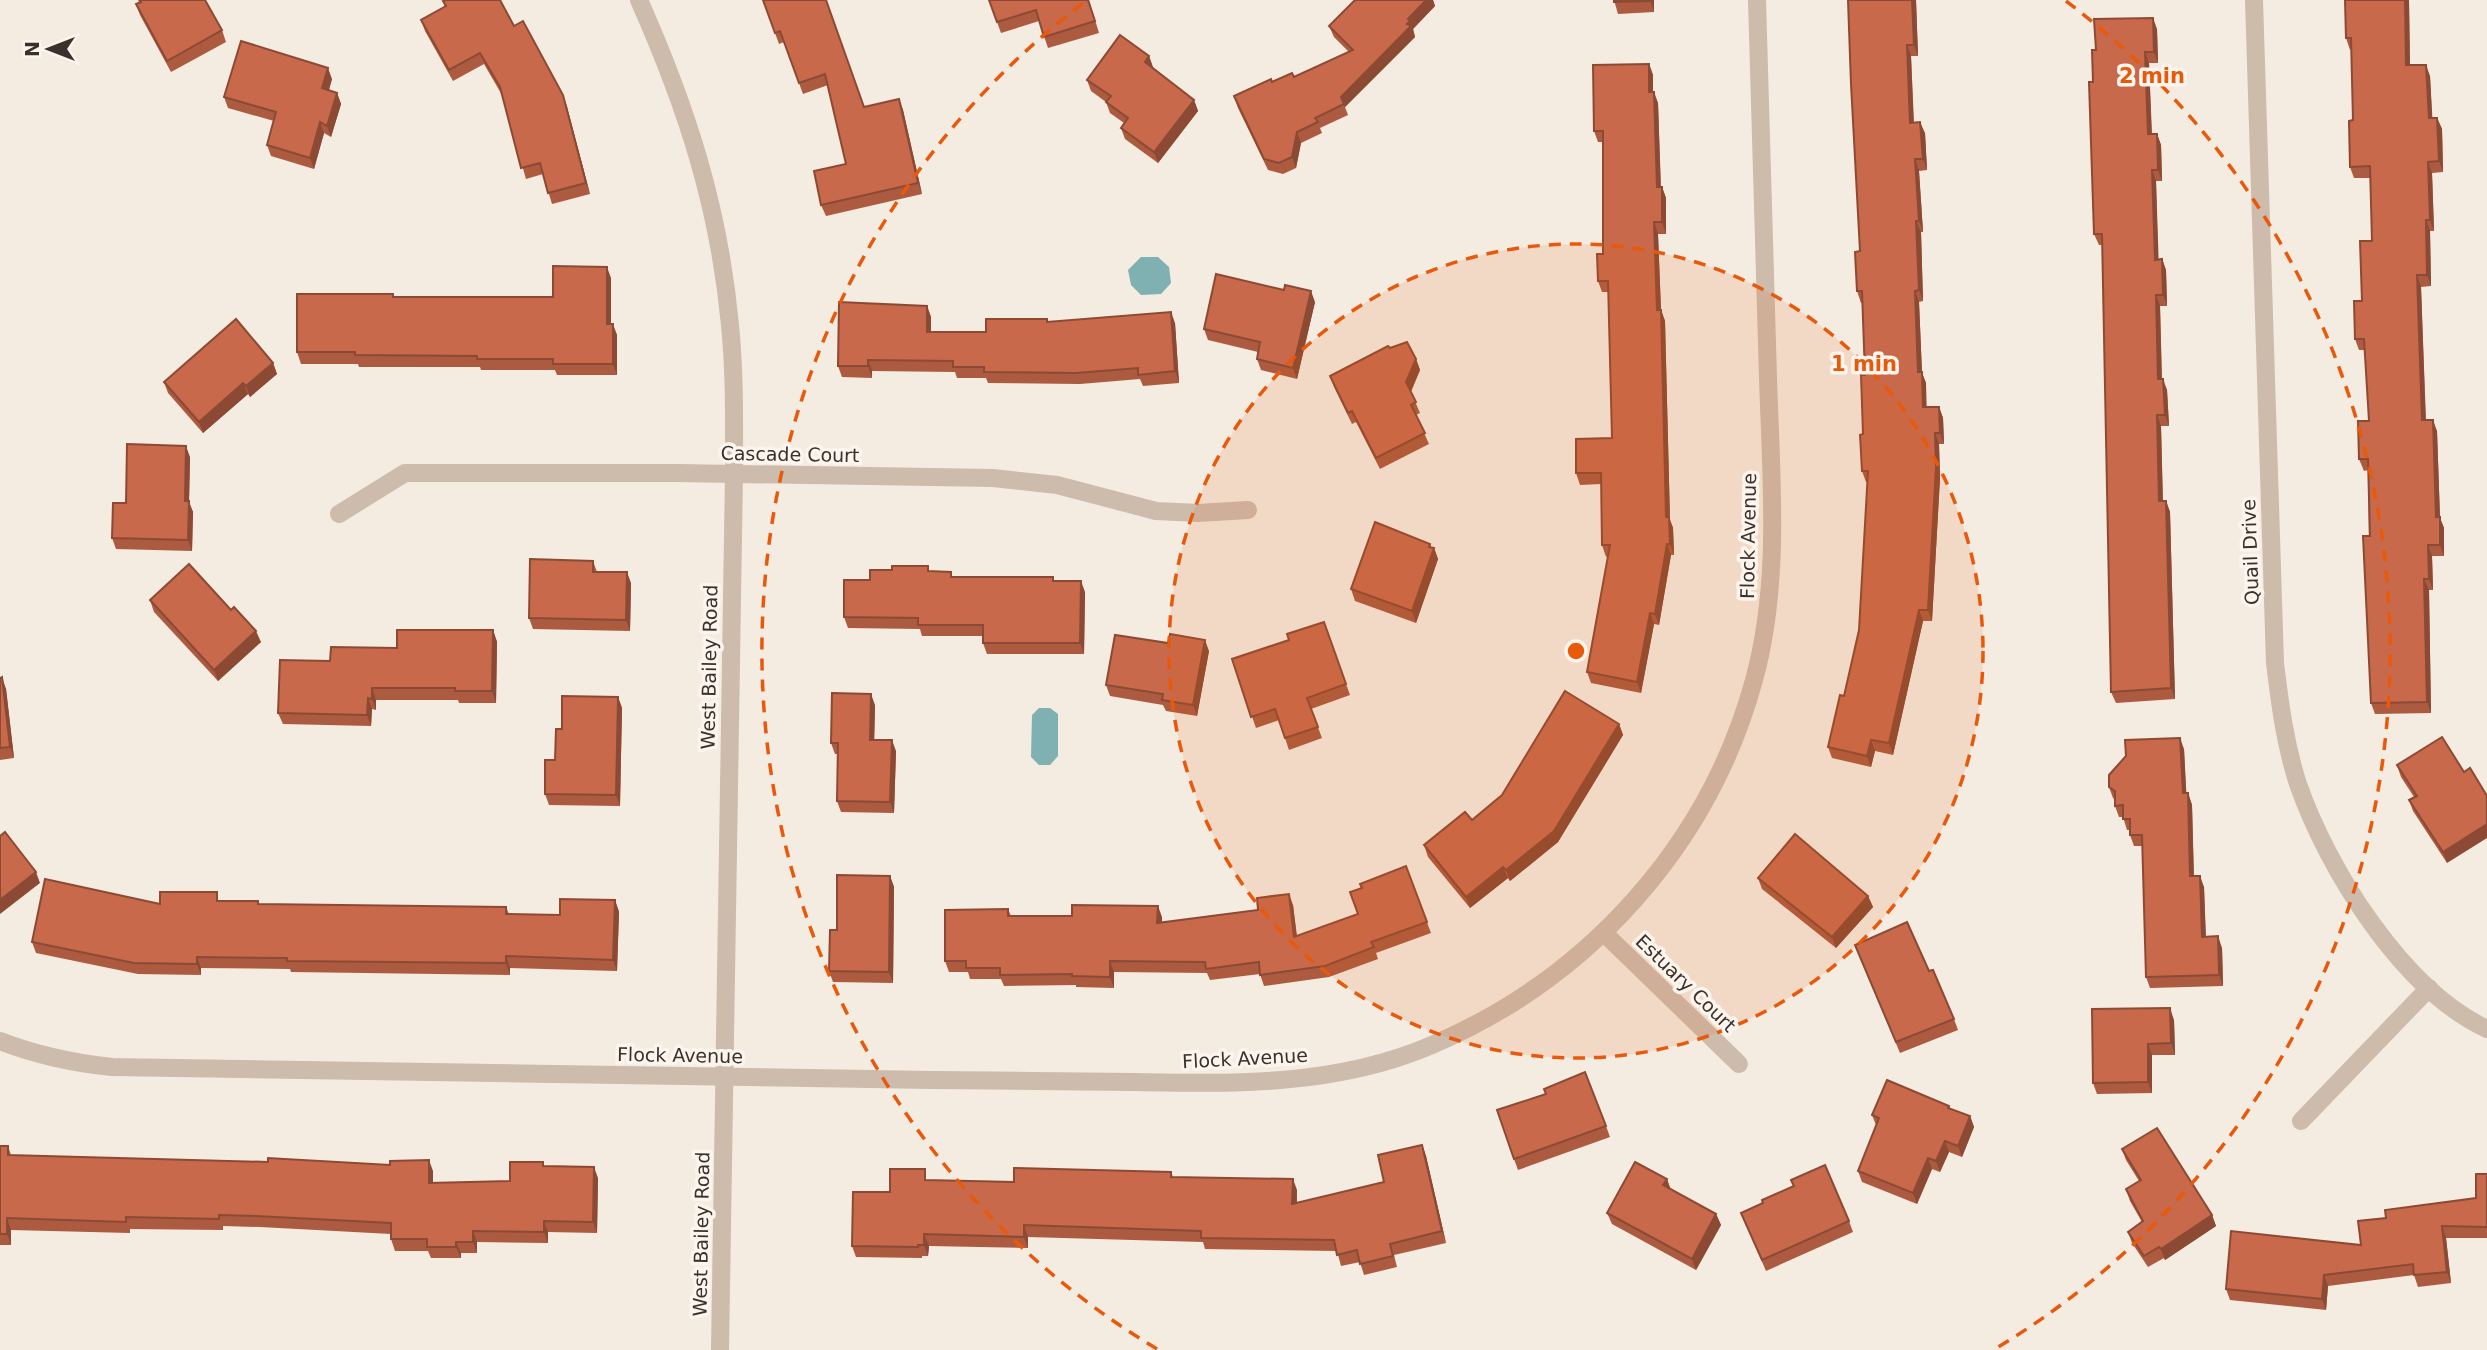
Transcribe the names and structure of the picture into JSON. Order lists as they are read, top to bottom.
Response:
{
  "streets": {
    "street": [
      "Cascade Court",
      "Flock Avenue",
      "Quail Drive",
      "West Bailey Road",
      "Estuary Court"
    ]
  },
  "crossings": [
    ["Cascade Court", "West Bailey Road"],
    ["Flock Avenue", "West Bailey Road"],
    ["Flock Avenue", "Estuary Court"]
  ],
  "north": "left",
  "rings": ["2 min", "1 min"]
}
